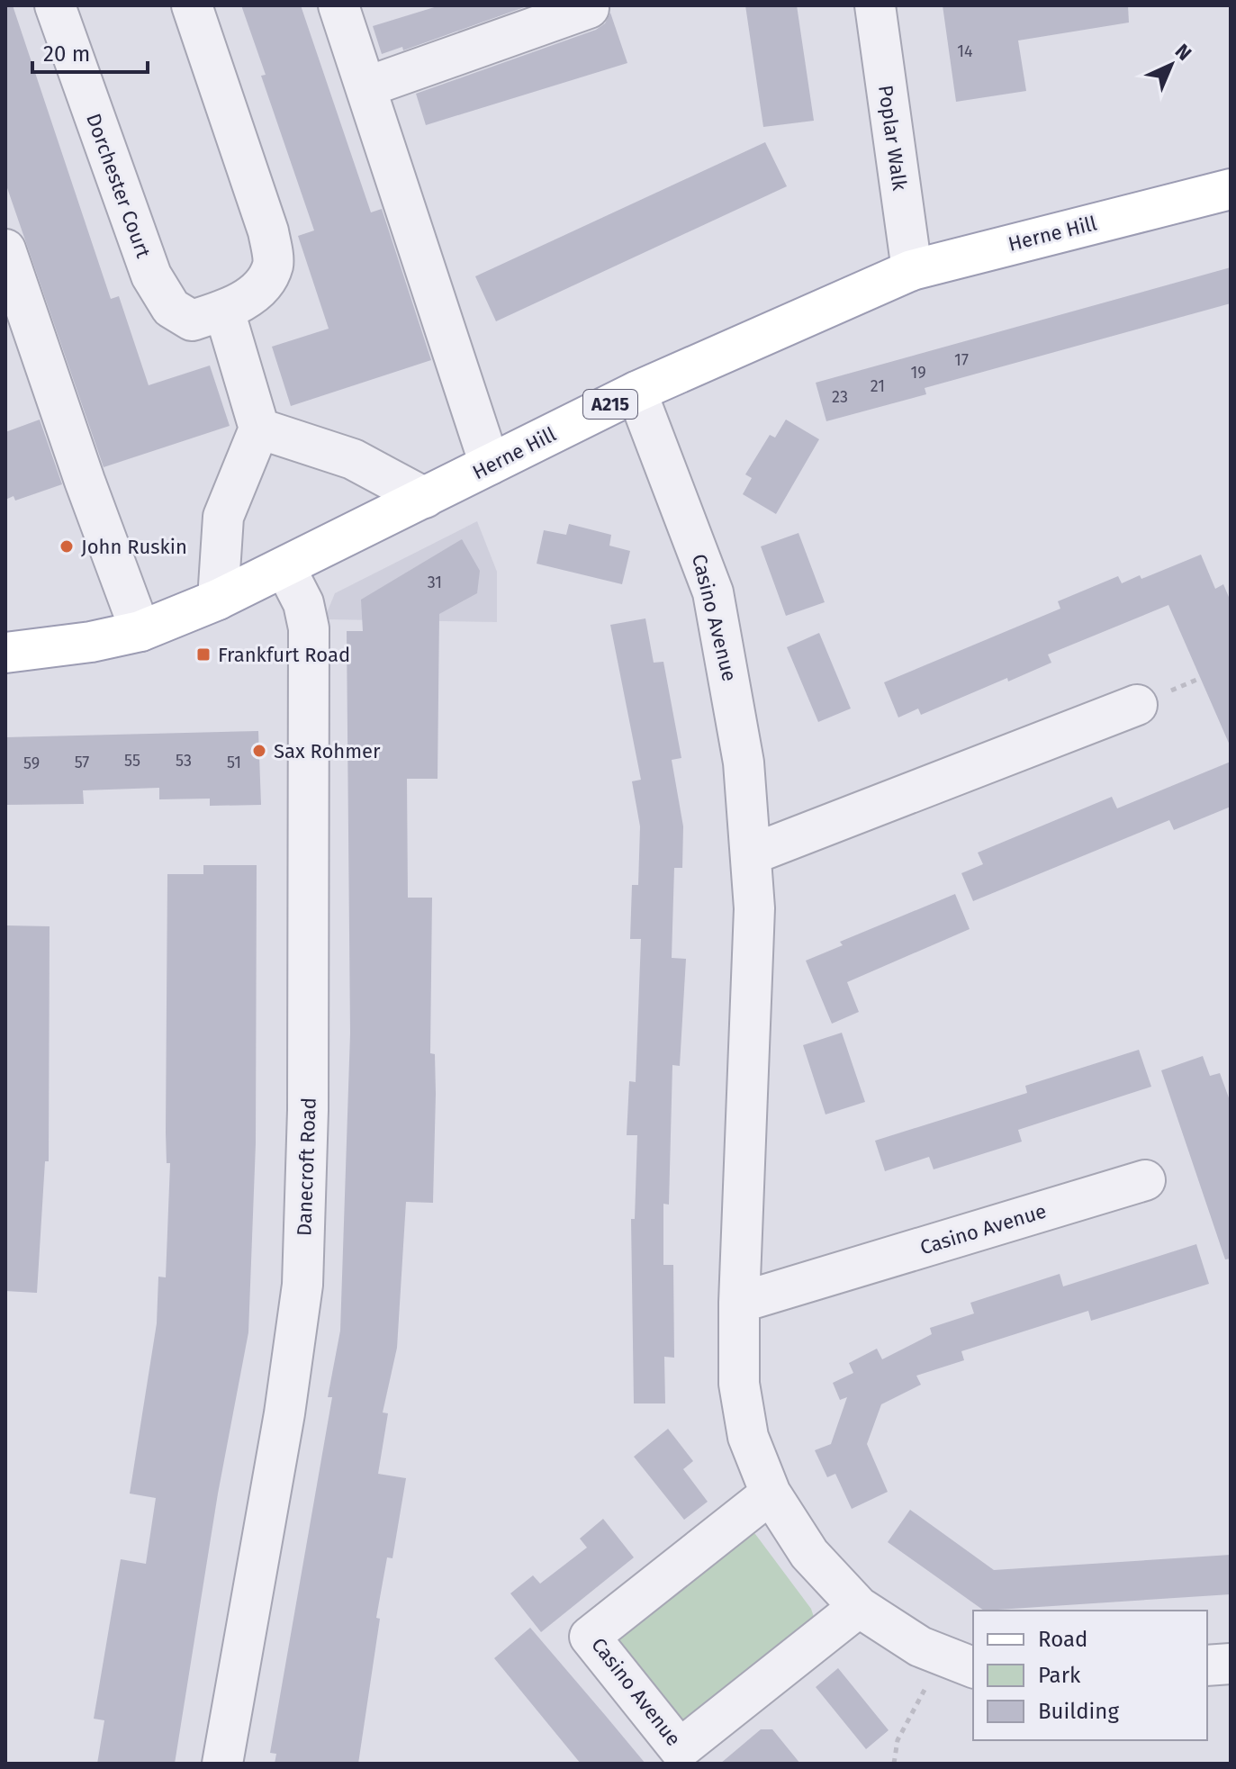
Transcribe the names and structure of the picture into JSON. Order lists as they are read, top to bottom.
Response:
{
  "streets": {
    "main road": ["Herne Hill", "A215"],
    "street": [
      "Poplar Walk",
      "Dorchester Court",
      "Casino Avenue",
      "Danecroft Road"
    ]
  },
  "crossings": [
    ["Poplar Walk", "Herne Hill"],
    ["Herne Hill", "Casino Avenue"],
    ["Herne Hill", "Danecroft Road"]
  ],
  "places": {
    "other": ["John Ruskin", "Sax Rohmer"],
    "transit": ["Frankfurt Road"]
  },
  "house_numbers": [
    "14",
    "17",
    "19",
    "21",
    "23",
    "31",
    "55",
    "53",
    "57",
    "51",
    "59"
  ],
  "legend": ["Road", "Park", "Building"],
  "scale_bar": "20 m",
  "north": "top right"
}
